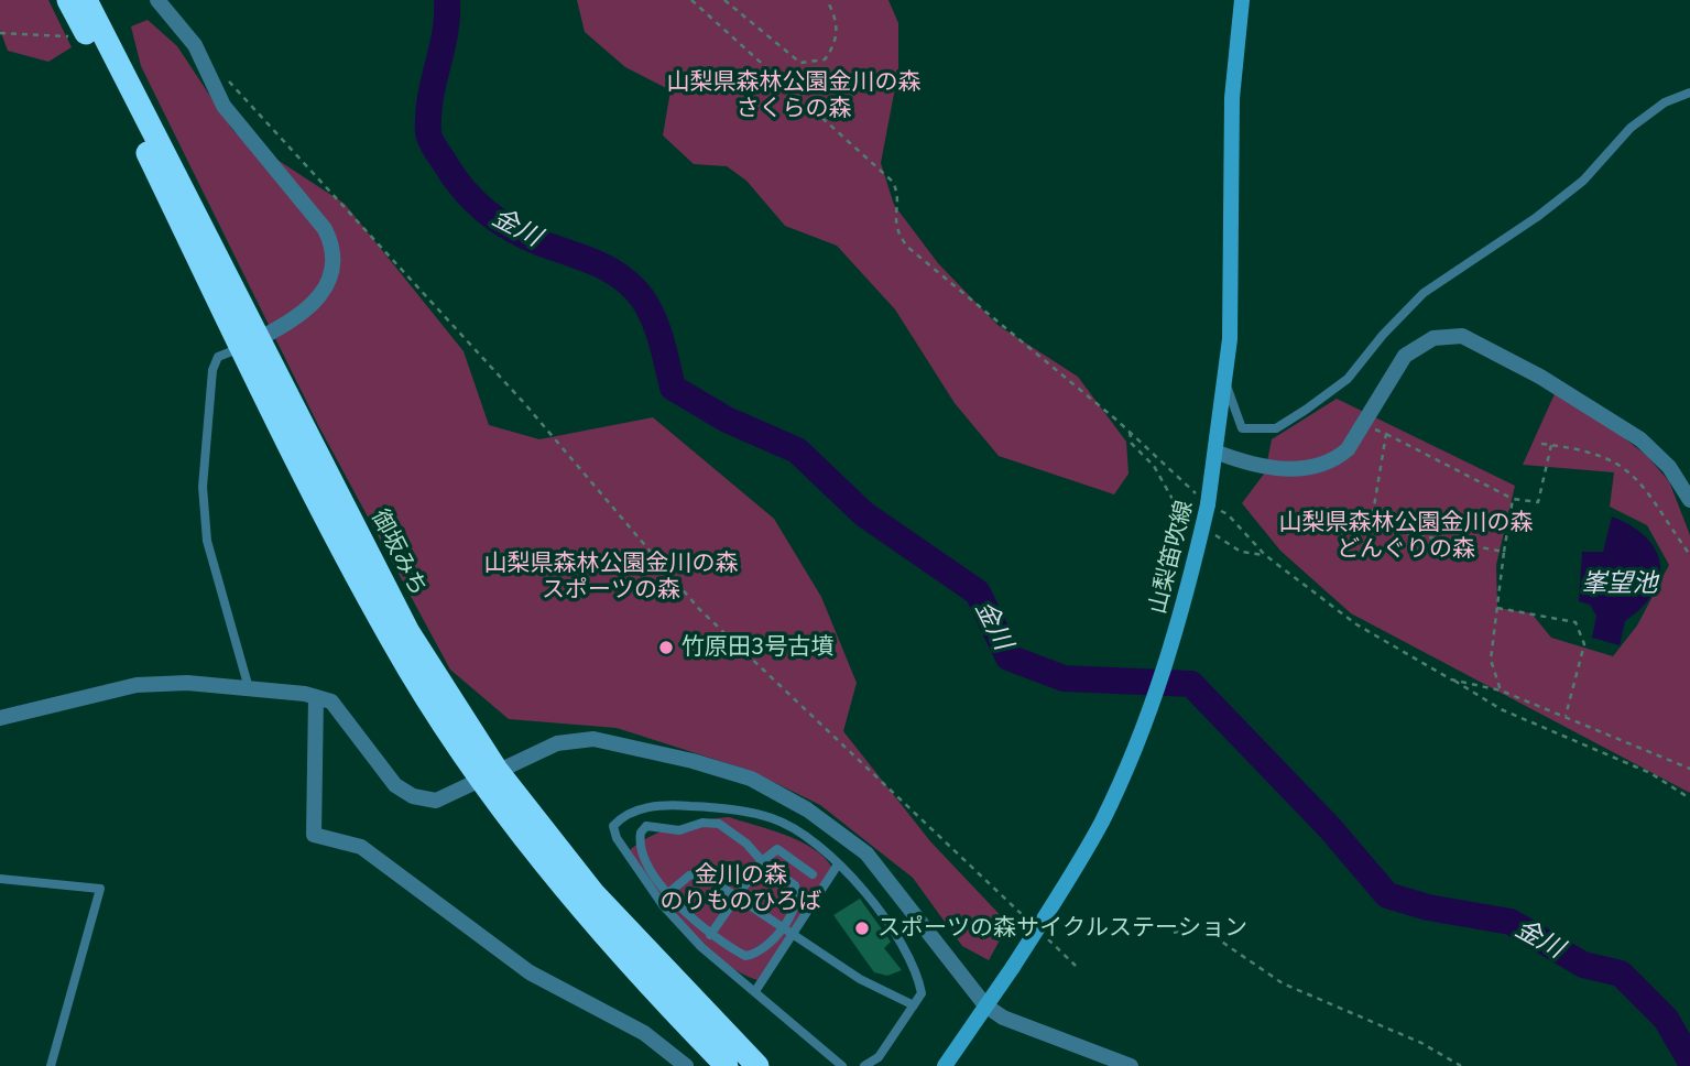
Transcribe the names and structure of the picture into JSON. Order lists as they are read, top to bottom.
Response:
{
  "streets": {
    "highway": ["御坂みち"],
    "main road": ["山梨笛吹線"]
  },
  "water": ["金川", "峯望池"],
  "parks": [
    "山梨県森林公園金川の森 さくらの森",
    "山梨県森林公園金川の森 どんぐりの森",
    "山梨県森林公園金川の森 スポーツの森",
    "金川の森 のりものひろば"
  ],
  "places": ["竹原田3号古墳", "スポーツの森サイクルステーション"]
}
